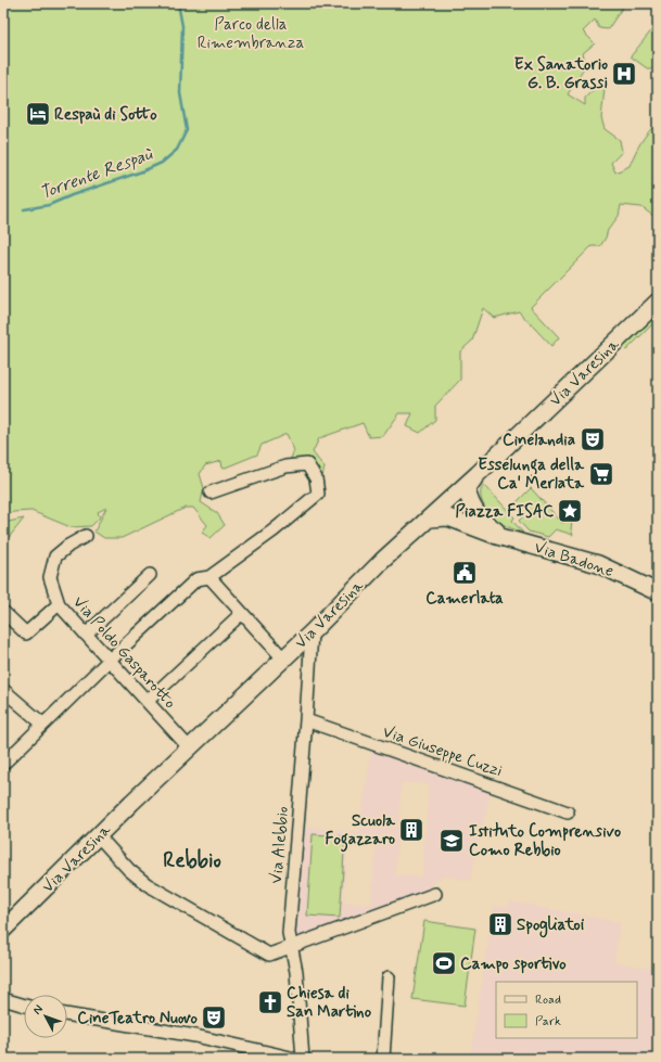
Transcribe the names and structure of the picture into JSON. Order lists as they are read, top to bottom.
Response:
{
  "streets": {
    "main road": ["Via Varesina", "Via Badone"],
    "street": ["Via Poldo Gasparotto", "Via Giuseppe Cuzzi", "Via Alebbio"]
  },
  "crossings": [
    ["Via Varesina", "Via Badone"],
    ["Via Varesina", "Via Poldo Gasparotto"],
    ["Via Varesina", "Via Alebbio"],
    ["Via Giuseppe Cuzzi", "Via Alebbio"]
  ],
  "districts": ["Rebbio"],
  "water": ["Torrente Respaù"],
  "parks": ["Parco della Rimembranza"],
  "places": {
    "hospital": ["Ex Sanatorio G. B. Grassi"],
    "hotel": ["Respaù di Sotto"],
    "theatre": ["Cinelandia", "CineTeatro Nuovo"],
    "supermarket": ["Esselunga della Ca' Merlata"],
    "place": ["Piazza FISAC"],
    "public building": ["Camerlata"],
    "building": ["Scuola Fogazzaro", "Spogliatoi"],
    "school or university": ["Istituto Comprensivo Como Rebbio"],
    "sports": ["Campo sportivo"],
    "church": ["Chiesa di San Martino"]
  },
  "legend": ["Road", "Park"],
  "north": "top left"
}
